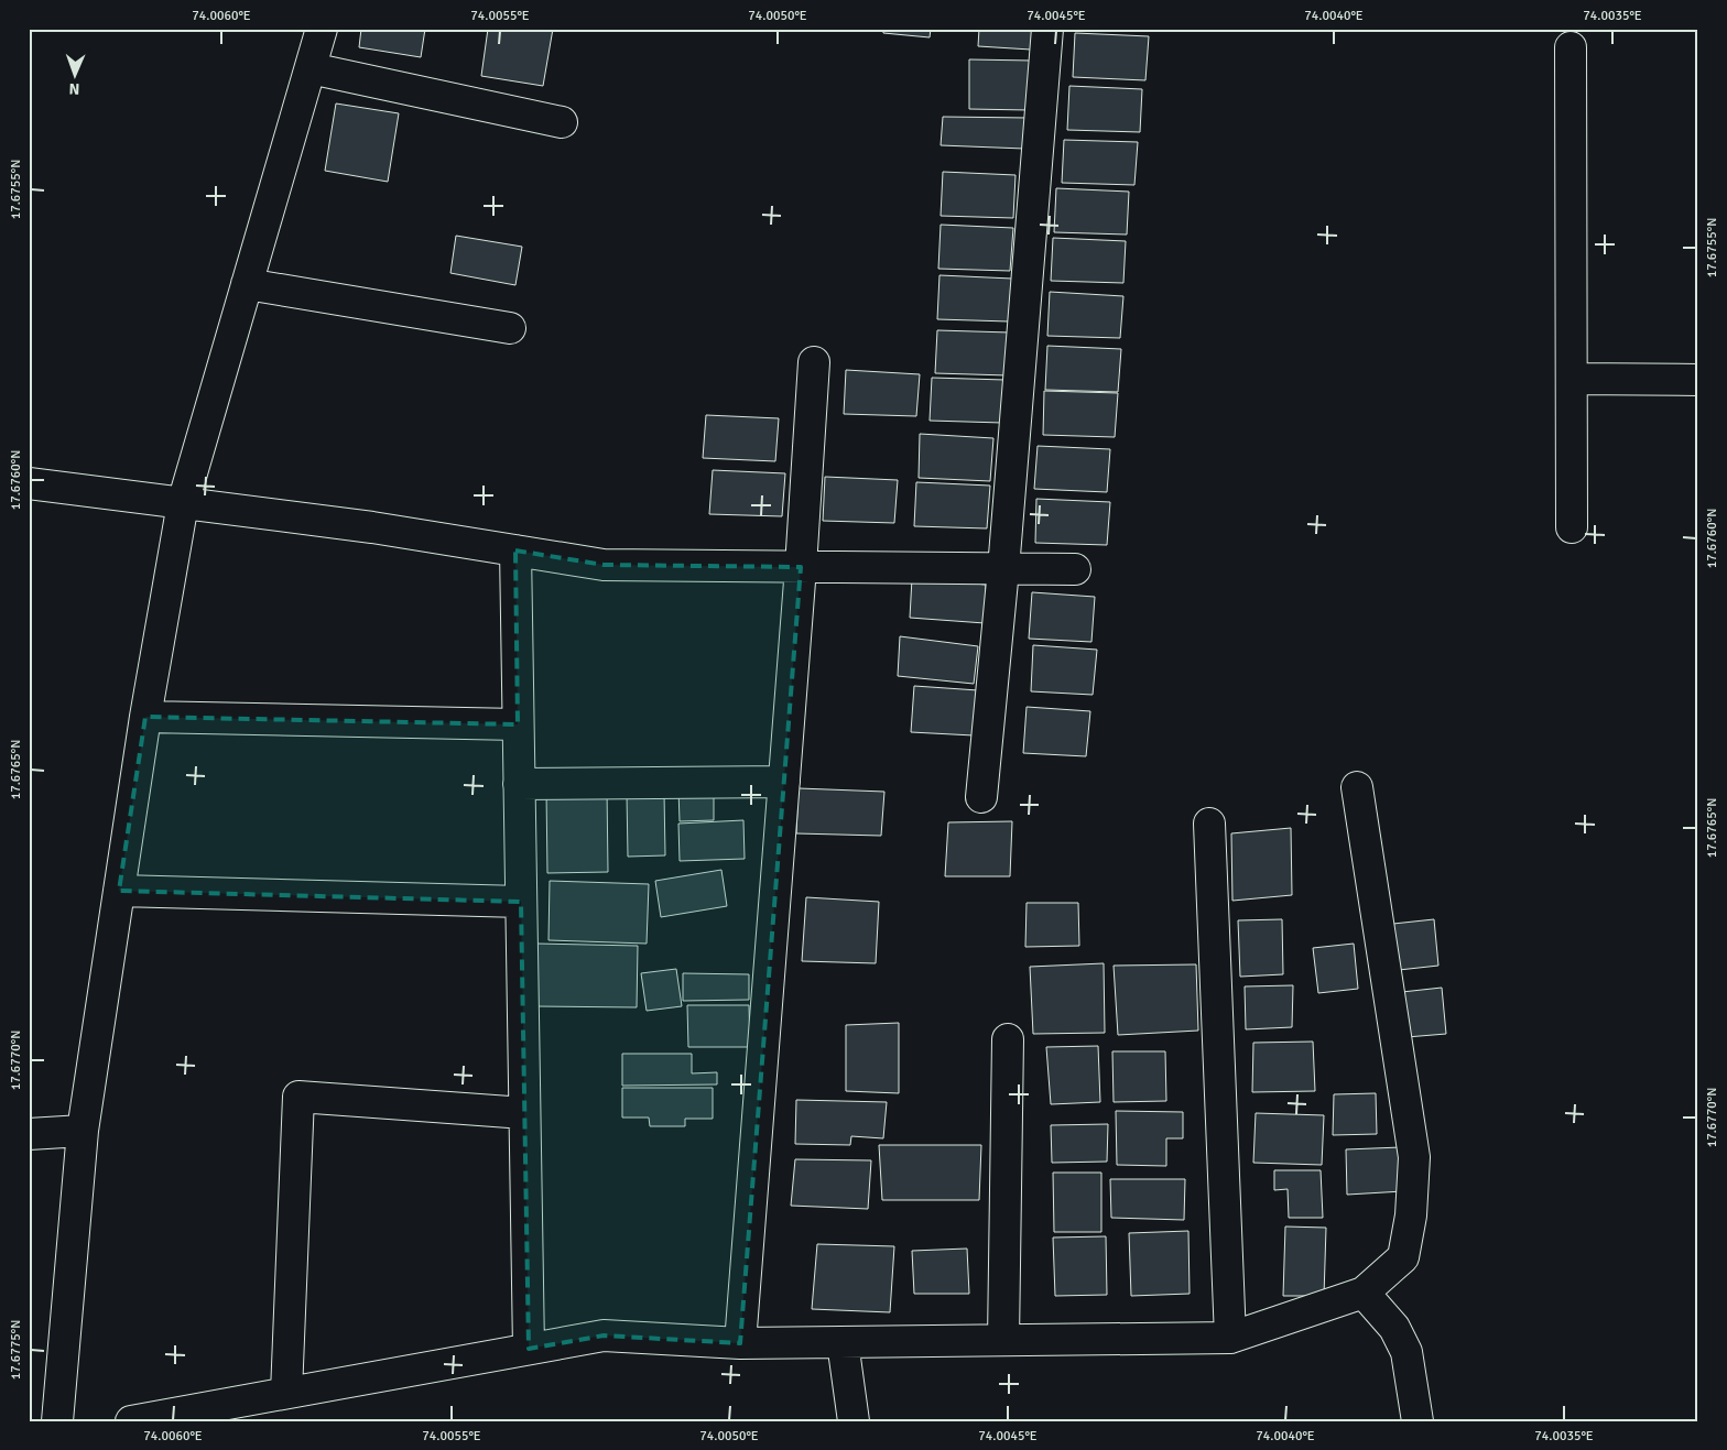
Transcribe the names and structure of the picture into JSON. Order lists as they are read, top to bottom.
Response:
{
  "north": "bottom",
  "coordinates": [
    "74.0060°E",
    "74.0055°E",
    "74.0050°E",
    "74.0045°E",
    "74.0040°E",
    "74.0035°E",
    "17.6755°N",
    "17.6760°N",
    "17.6765°N",
    "17.6770°N",
    "17.6775°N"
  ]
}
